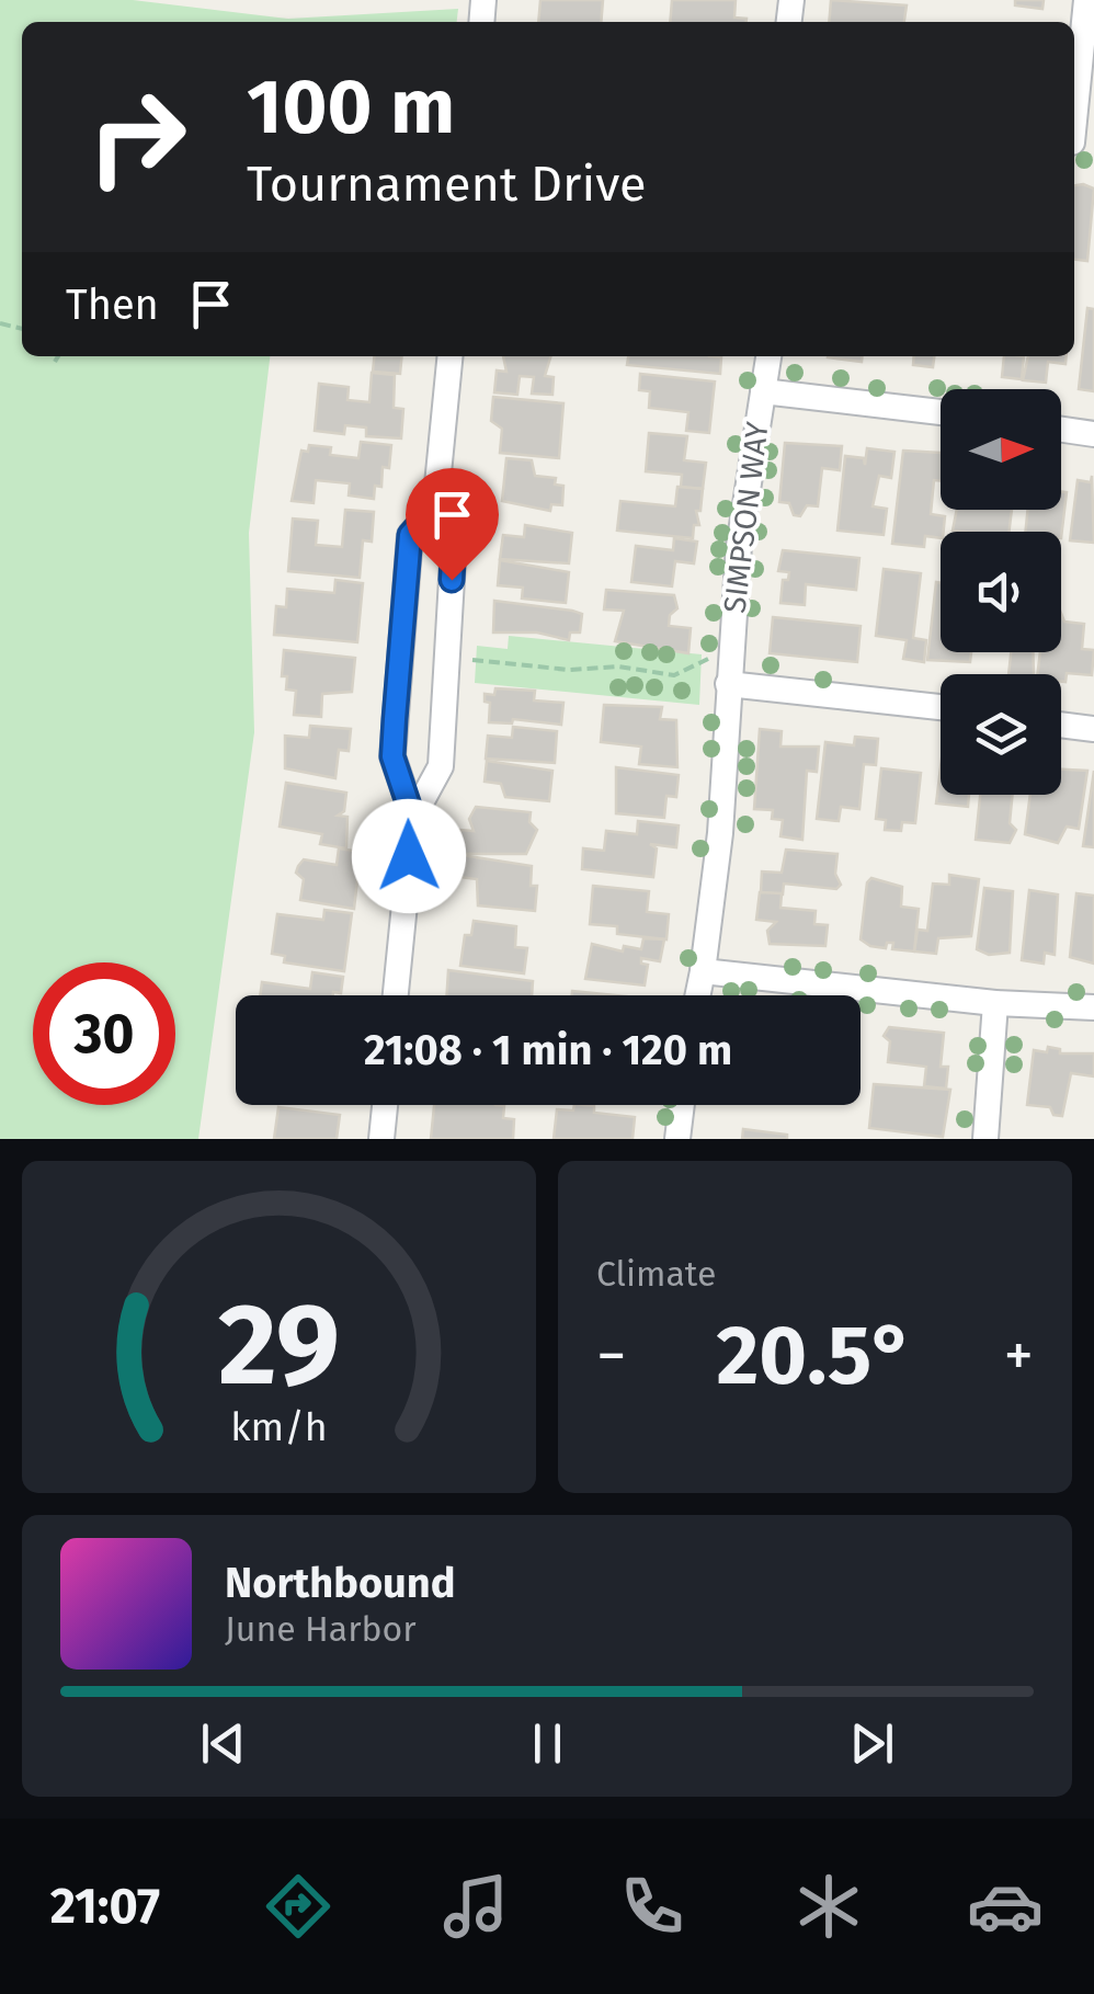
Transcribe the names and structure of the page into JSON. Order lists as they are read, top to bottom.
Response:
{
  "streets": {
    "street": ["SIMPSON WAY"]
  },
  "north": "right",
  "page": {
    "turn": ["100 m", "Tournament Drive"],
    "then": "Then",
    "limit": "30",
    "trip": "21:08 · 1 min · 120 m",
    "tile": "Climate",
    "heat": ["−", "20.5°", "+"],
    "song": ["Northbound", "June Harbor"],
    "tabs": "21:07",
    "gauge": ["29", "km/h"]
  }
}
